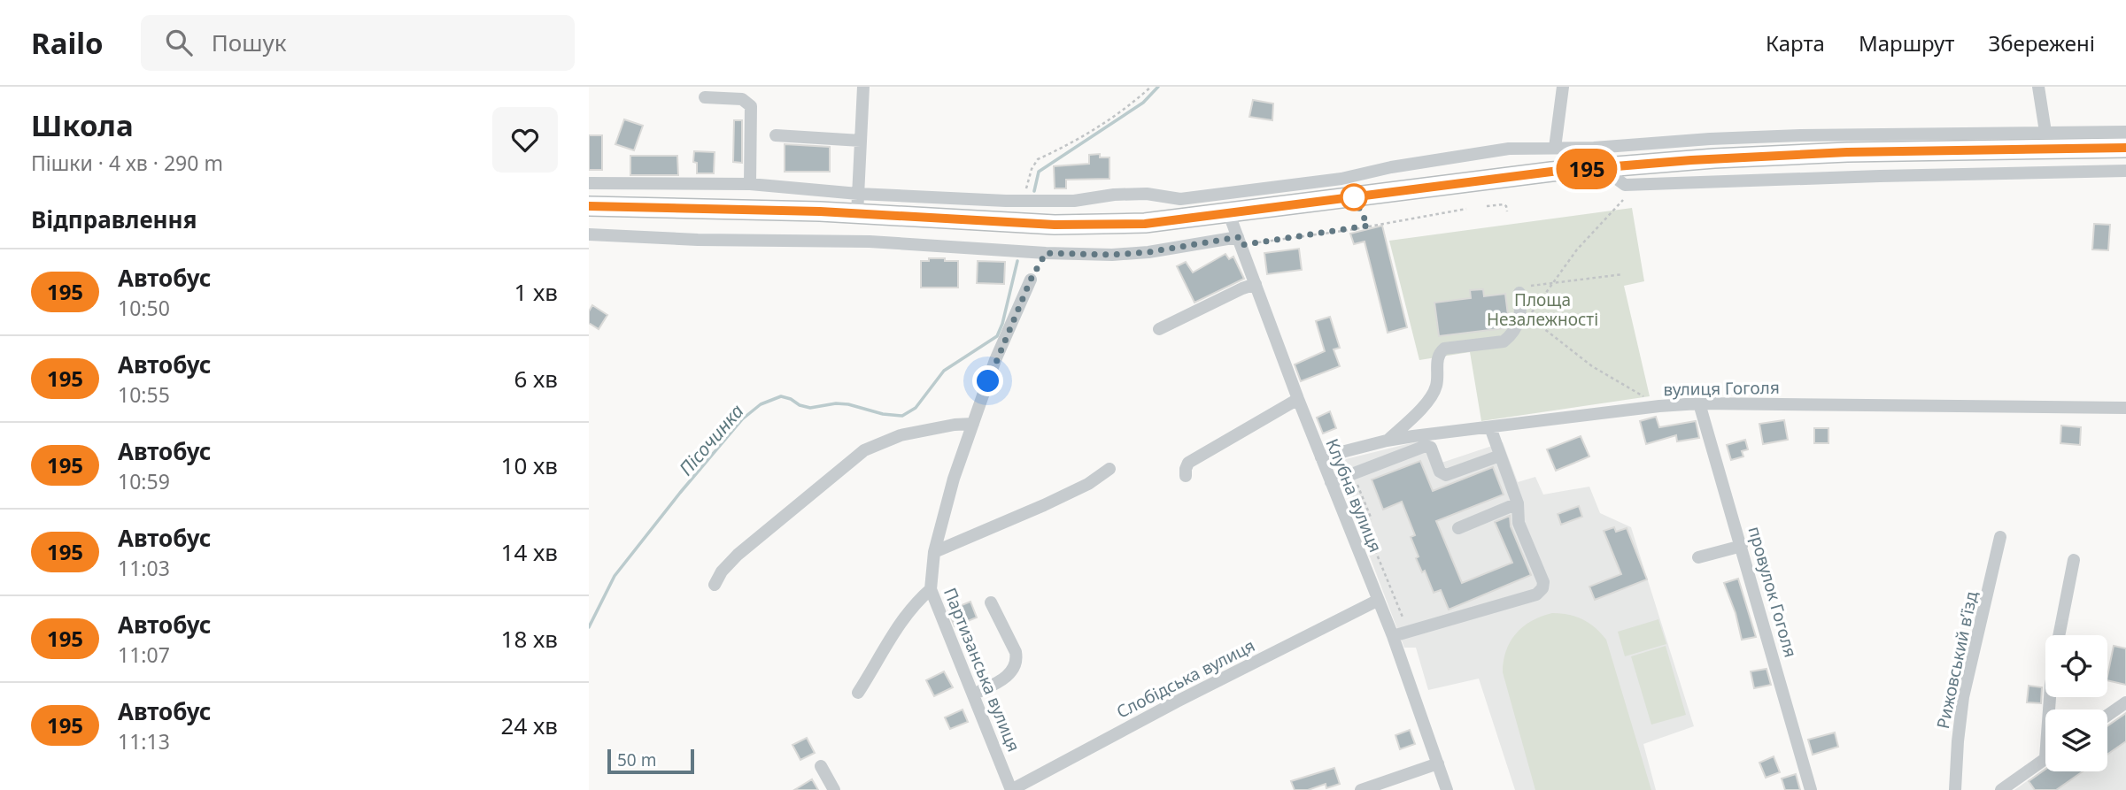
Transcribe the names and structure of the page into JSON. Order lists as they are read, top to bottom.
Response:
{
  "streets": {
    "street": [
      "вулиця Гоголя",
      "Клубна вулиця",
      "провулок Гоголя",
      "Рижовський в’їзд",
      "Партизанська вулиця",
      "Слобідська вулиця"
    ]
  },
  "crossings": [
    ["вулиця Гоголя", "Клубна вулиця"],
    ["вулиця Гоголя", "провулок Гоголя"],
    ["Клубна вулиця", "Слобідська вулиця"],
    ["Партизанська вулиця", "Слобідська вулиця"]
  ],
  "water": ["Пісочинка"],
  "parks": ["Площа Незалежності"],
  "lines": ["bus line 195"],
  "scale_bar": "50 m",
  "page": {
    "header": "Railo",
    "search": "Пошук",
    "nav": ["Карта", "Маршрут", "Збережені"],
    "heading": [
      ["Школа", "Пішки · 4 хв · 290 m"],
      "Відправлення"
    ],
    "on_map": "195",
    "list": [
      {
        "mark": "195",
        "name": "Автобус",
        "note": "10:50",
        "value": "1 хв"
      },
      {
        "mark": "195",
        "name": "Автобус",
        "note": "10:55",
        "value": "6 хв"
      },
      {
        "mark": "195",
        "name": "Автобус",
        "note": "10:59",
        "value": "10 хв"
      },
      {
        "mark": "195",
        "name": "Автобус",
        "note": "11:03",
        "value": "14 хв"
      },
      {
        "mark": "195",
        "name": "Автобус",
        "note": "11:07",
        "value": "18 хв"
      },
      {
        "mark": "195",
        "name": "Автобус",
        "note": "11:13",
        "value": "24 хв"
      }
    ],
    "scale": "50 m"
  }
}
